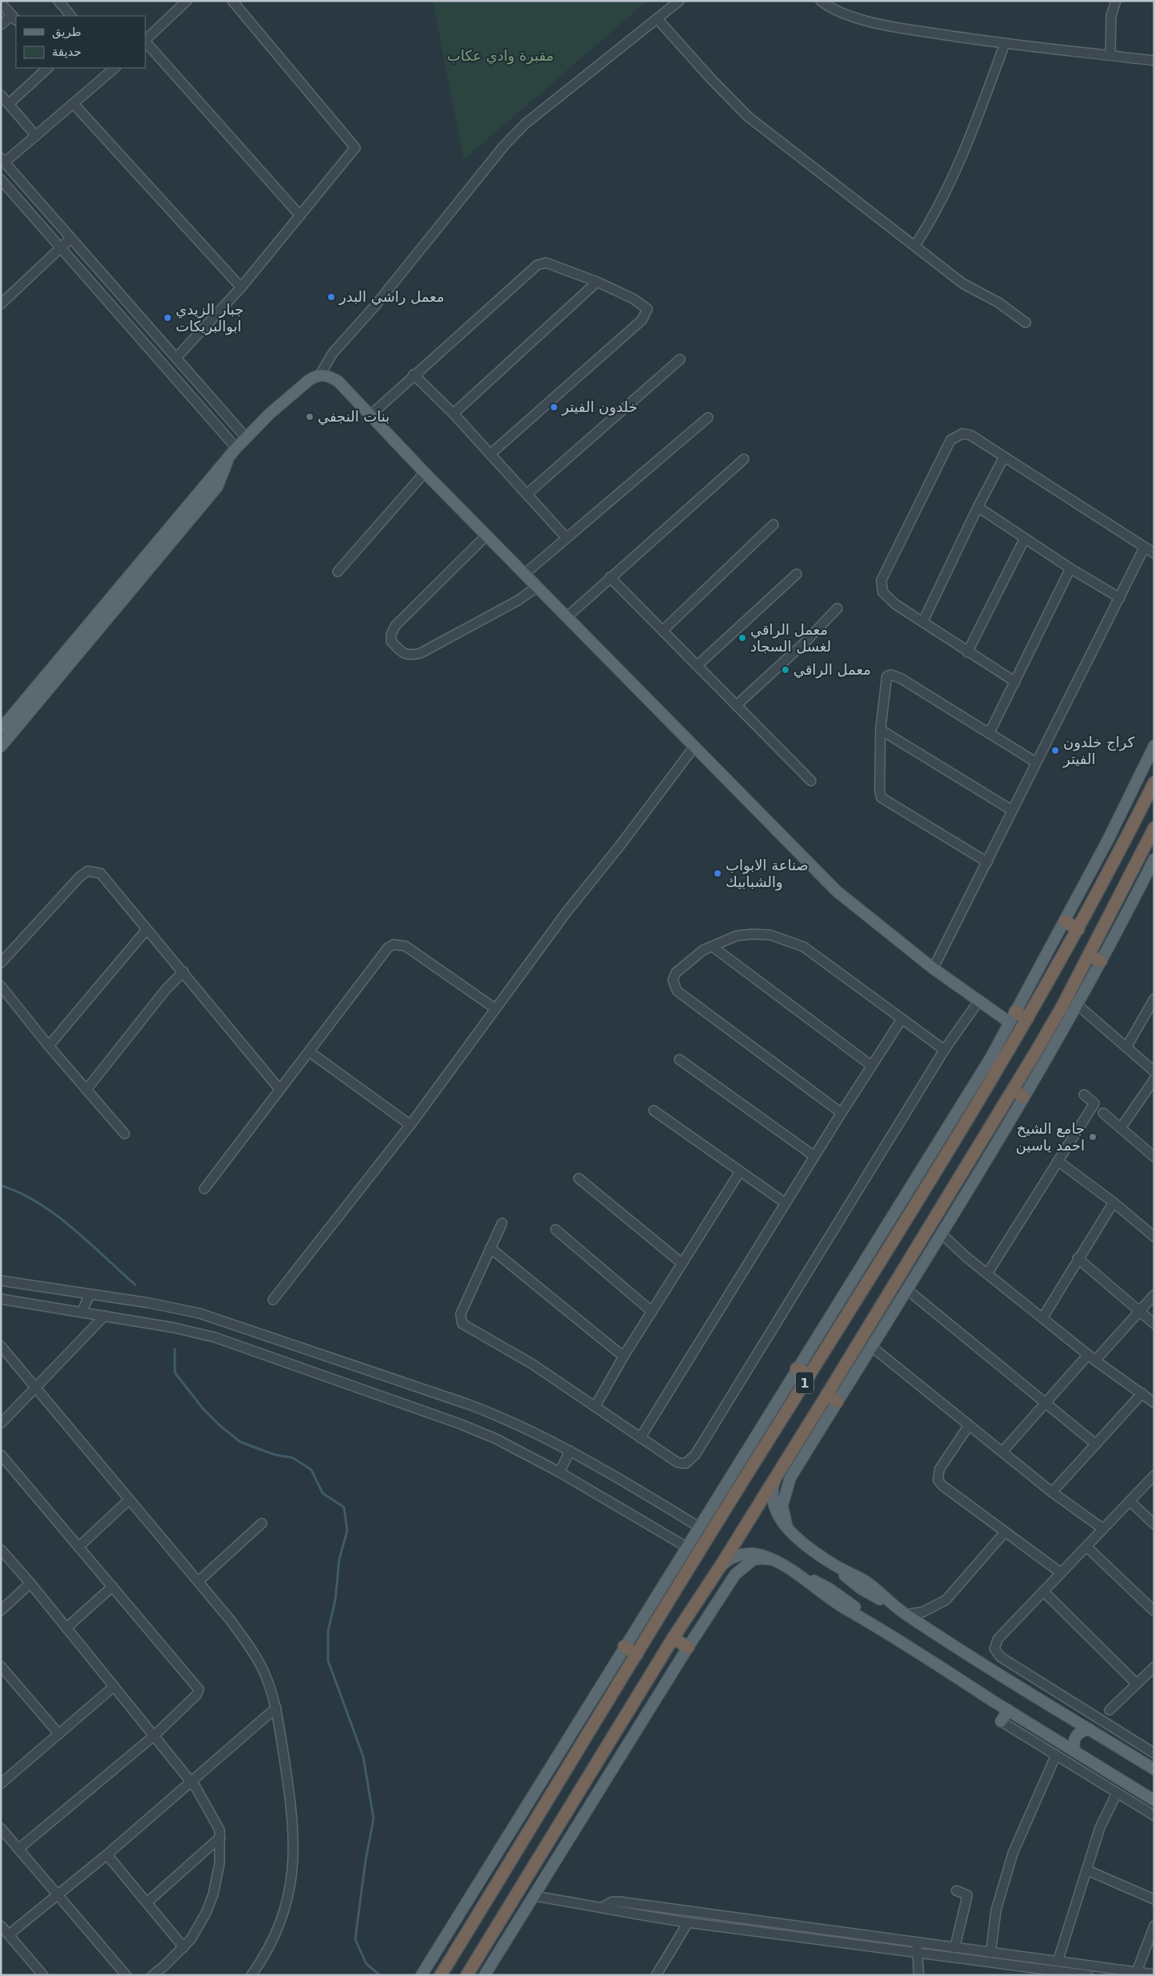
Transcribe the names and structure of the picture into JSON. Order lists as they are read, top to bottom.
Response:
{
  "streets": {
    "highway": ["1"]
  },
  "parks": ["مقبرة وادي عكاب"],
  "places": [
    "معمل راشي البدر",
    "جبار الزيدي ابوالبريكات",
    "خلدون الفيتر",
    "بنات النجفي",
    "معمل الراقي لغسل السجاد",
    "معمل الراقي",
    "كراج خلدون الفيتر",
    "صناعة الابواب والشبابيك",
    "جامع الشيخ احمد ياسين"
  ],
  "legend": ["طريق", "حديقة"]
}
